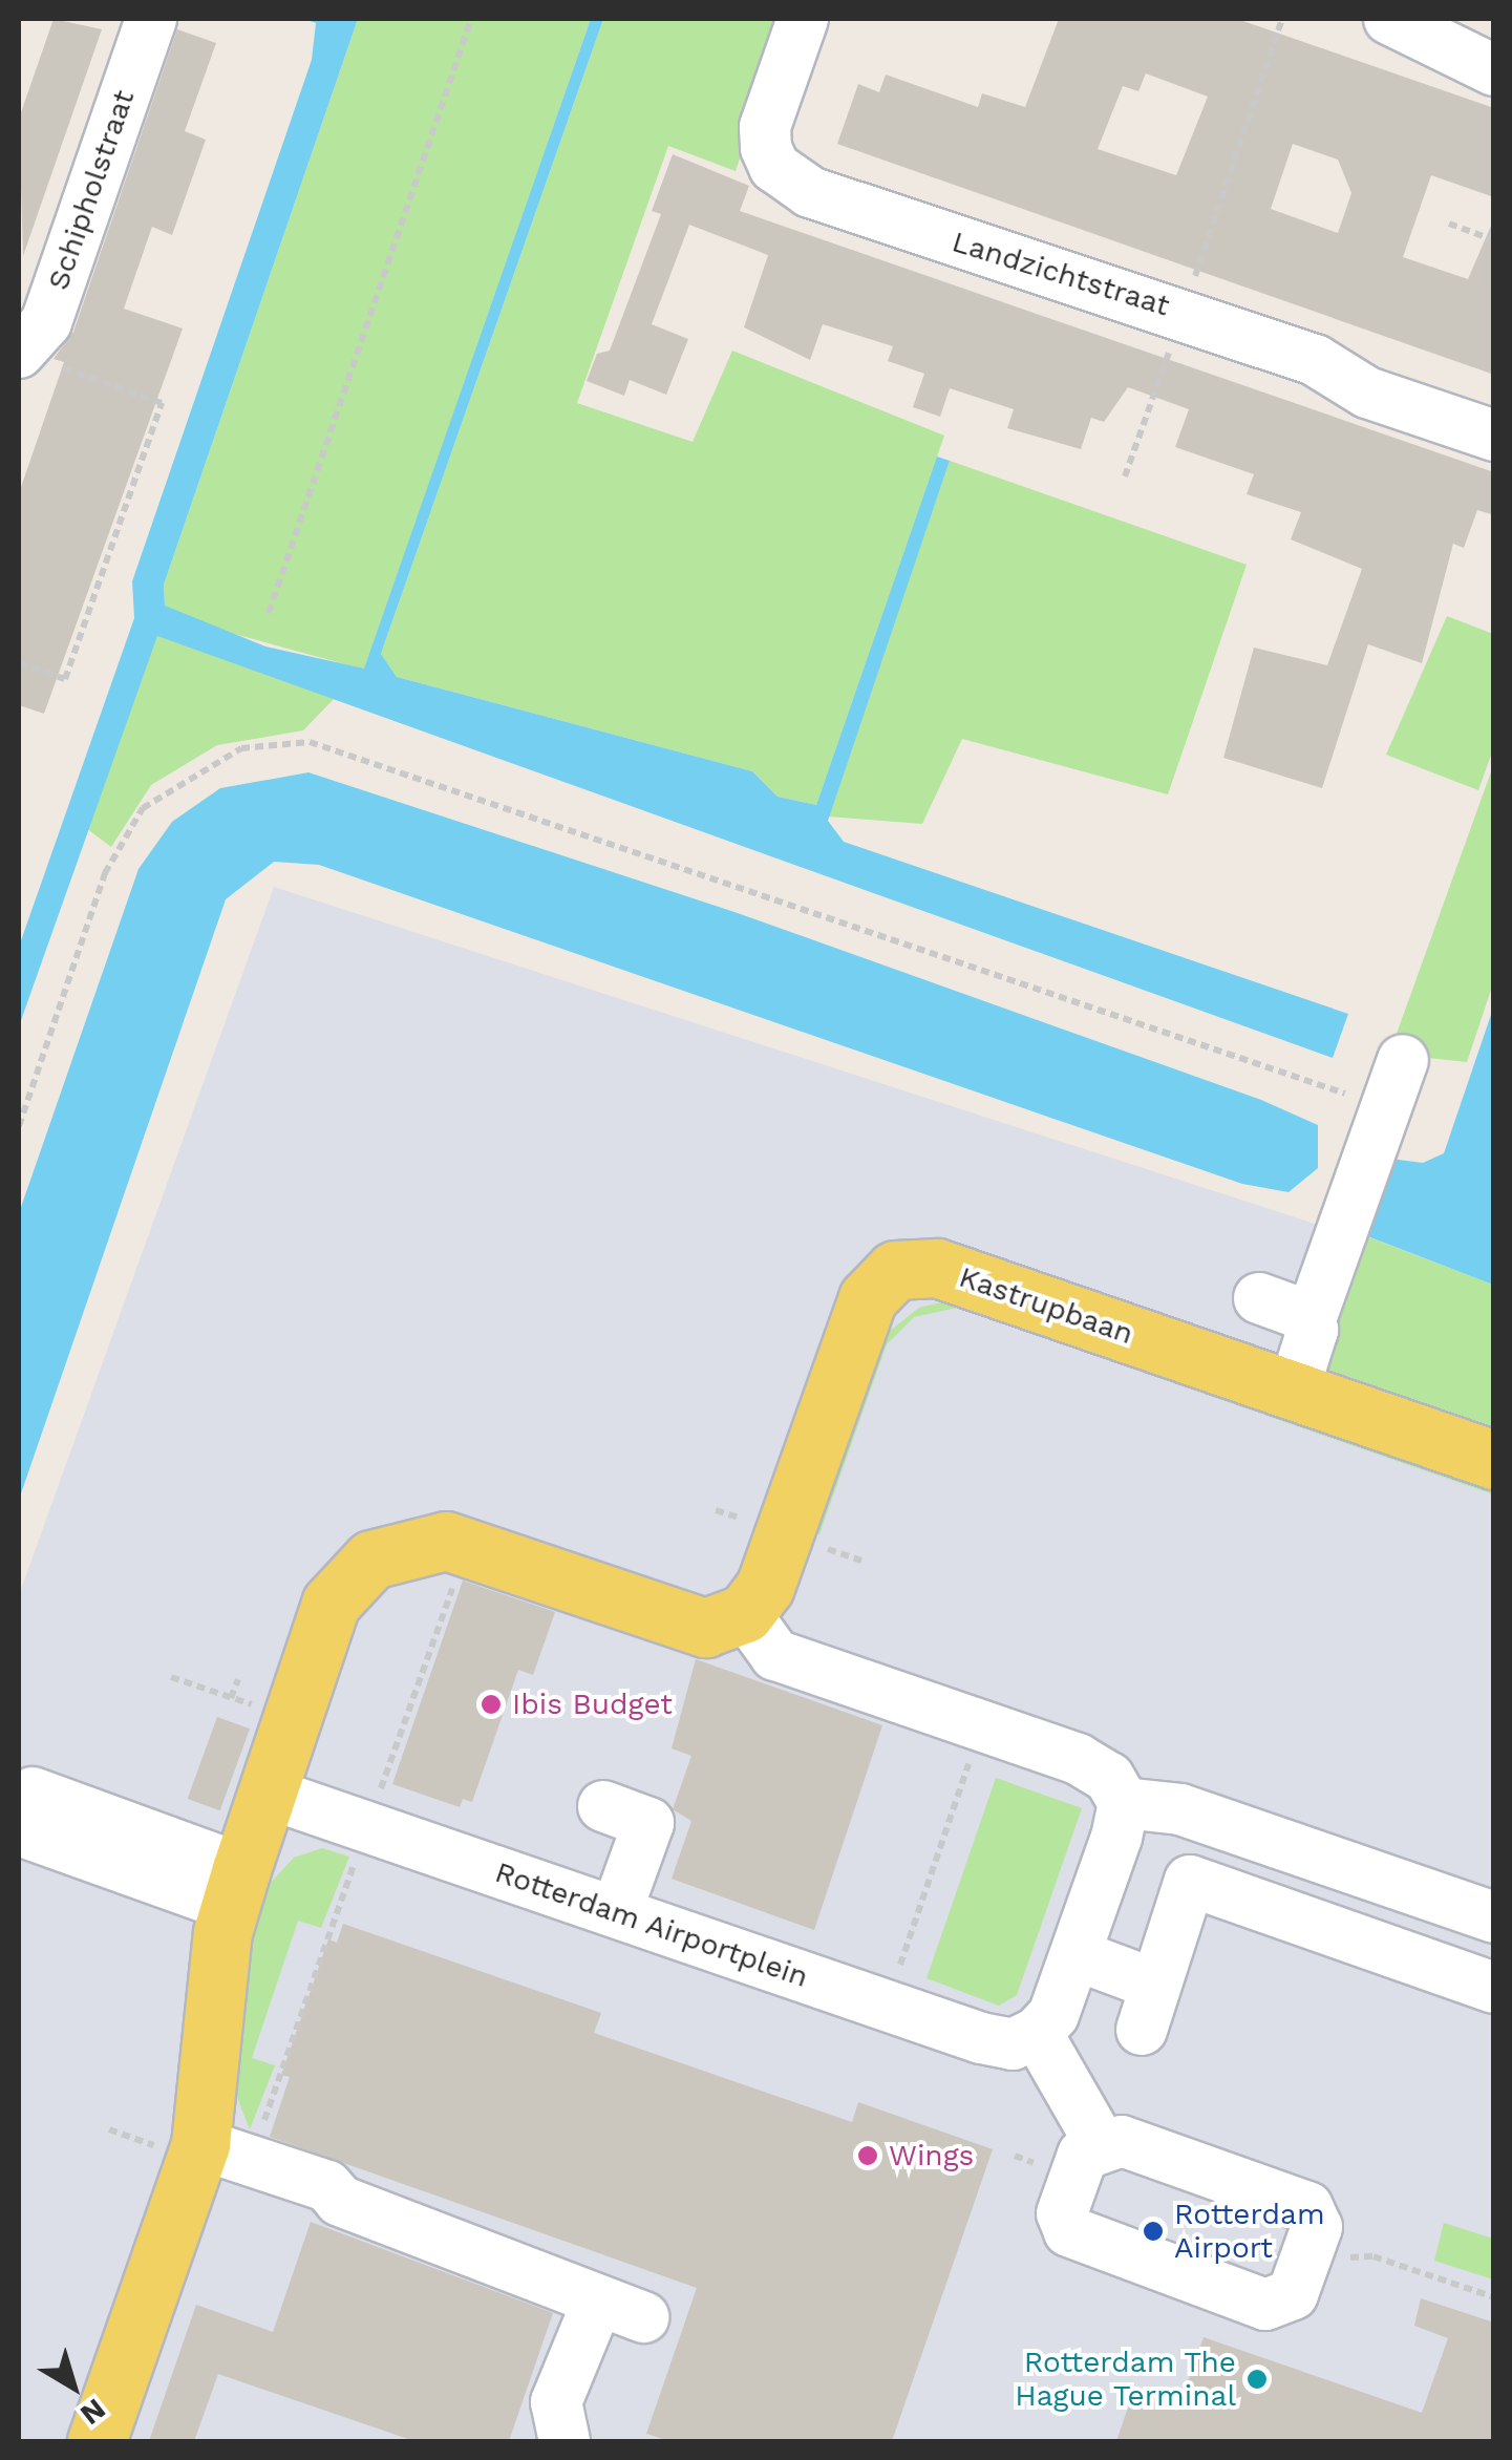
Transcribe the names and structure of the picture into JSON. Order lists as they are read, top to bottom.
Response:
{
  "streets": {
    "main road": ["Kastrupbaan"],
    "street": ["Schipholstraat", "Landzichtstraat", "Rotterdam Airportplein"]
  },
  "places": [
    "Ibis Budget",
    "Wings",
    "Rotterdam Airport",
    "Rotterdam The Hague Terminal"
  ],
  "north": "bottom right"
}
